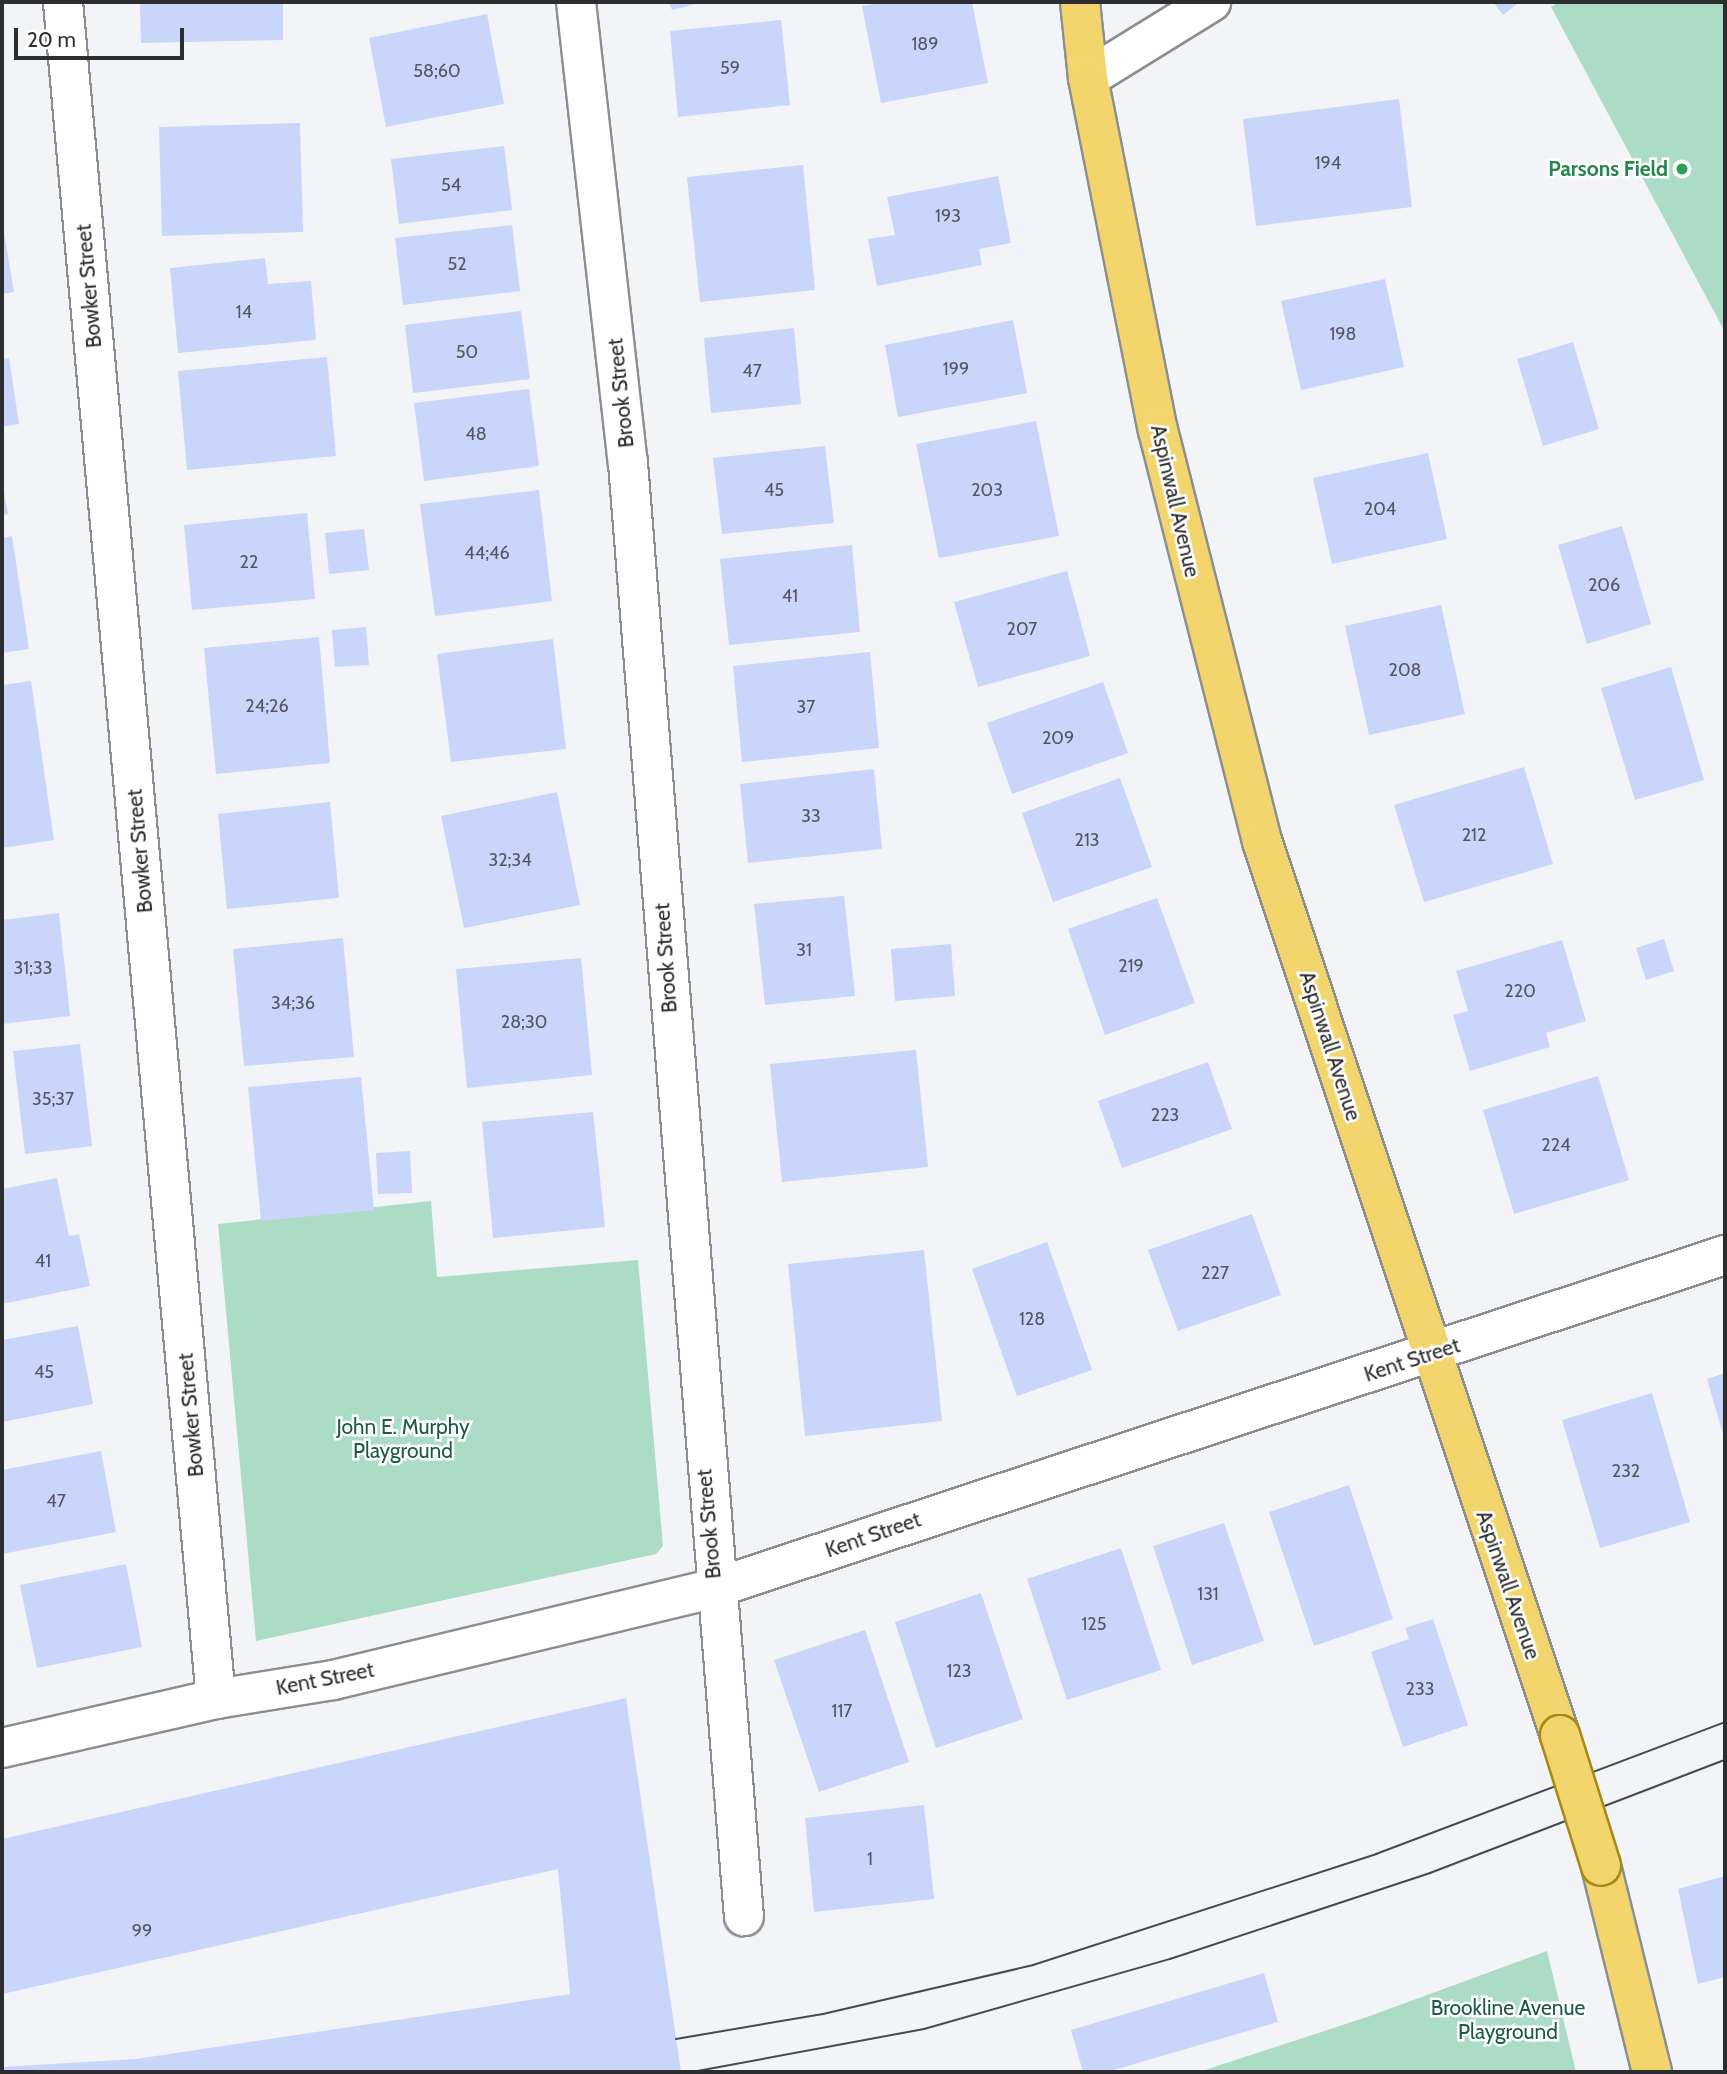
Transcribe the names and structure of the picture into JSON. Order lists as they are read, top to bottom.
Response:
{
  "streets": {
    "main road": ["Aspinwall Avenue"],
    "street": ["Bowker Street", "Brook Street", "Kent Street"]
  },
  "crossings": [
    ["Bowker Street", "Kent Street"],
    ["Brook Street", "Kent Street"],
    ["Aspinwall Avenue", "Kent Street"]
  ],
  "parks": ["John E. Murphy Playground", "Brookline Avenue Playground"],
  "places": ["Parsons Field"],
  "house_numbers": [
    "189",
    "59",
    "58;60",
    "194",
    "54",
    "193",
    "52",
    "14",
    "198",
    "50",
    "199",
    "47",
    "48",
    "45",
    "203",
    "204",
    "44;46",
    "22",
    "206",
    "41",
    "207",
    "208",
    "24;26",
    "37",
    "209",
    "33",
    "212",
    "213",
    "32;34",
    "31",
    "219",
    "31;33",
    "220",
    "34;36",
    "28;30",
    "35;37",
    "223",
    "224",
    "41",
    "227",
    "128",
    "45",
    "232",
    "47",
    "131",
    "125",
    "123",
    "233",
    "117",
    "1",
    "99"
  ],
  "scale_bar": "20 m"
}
